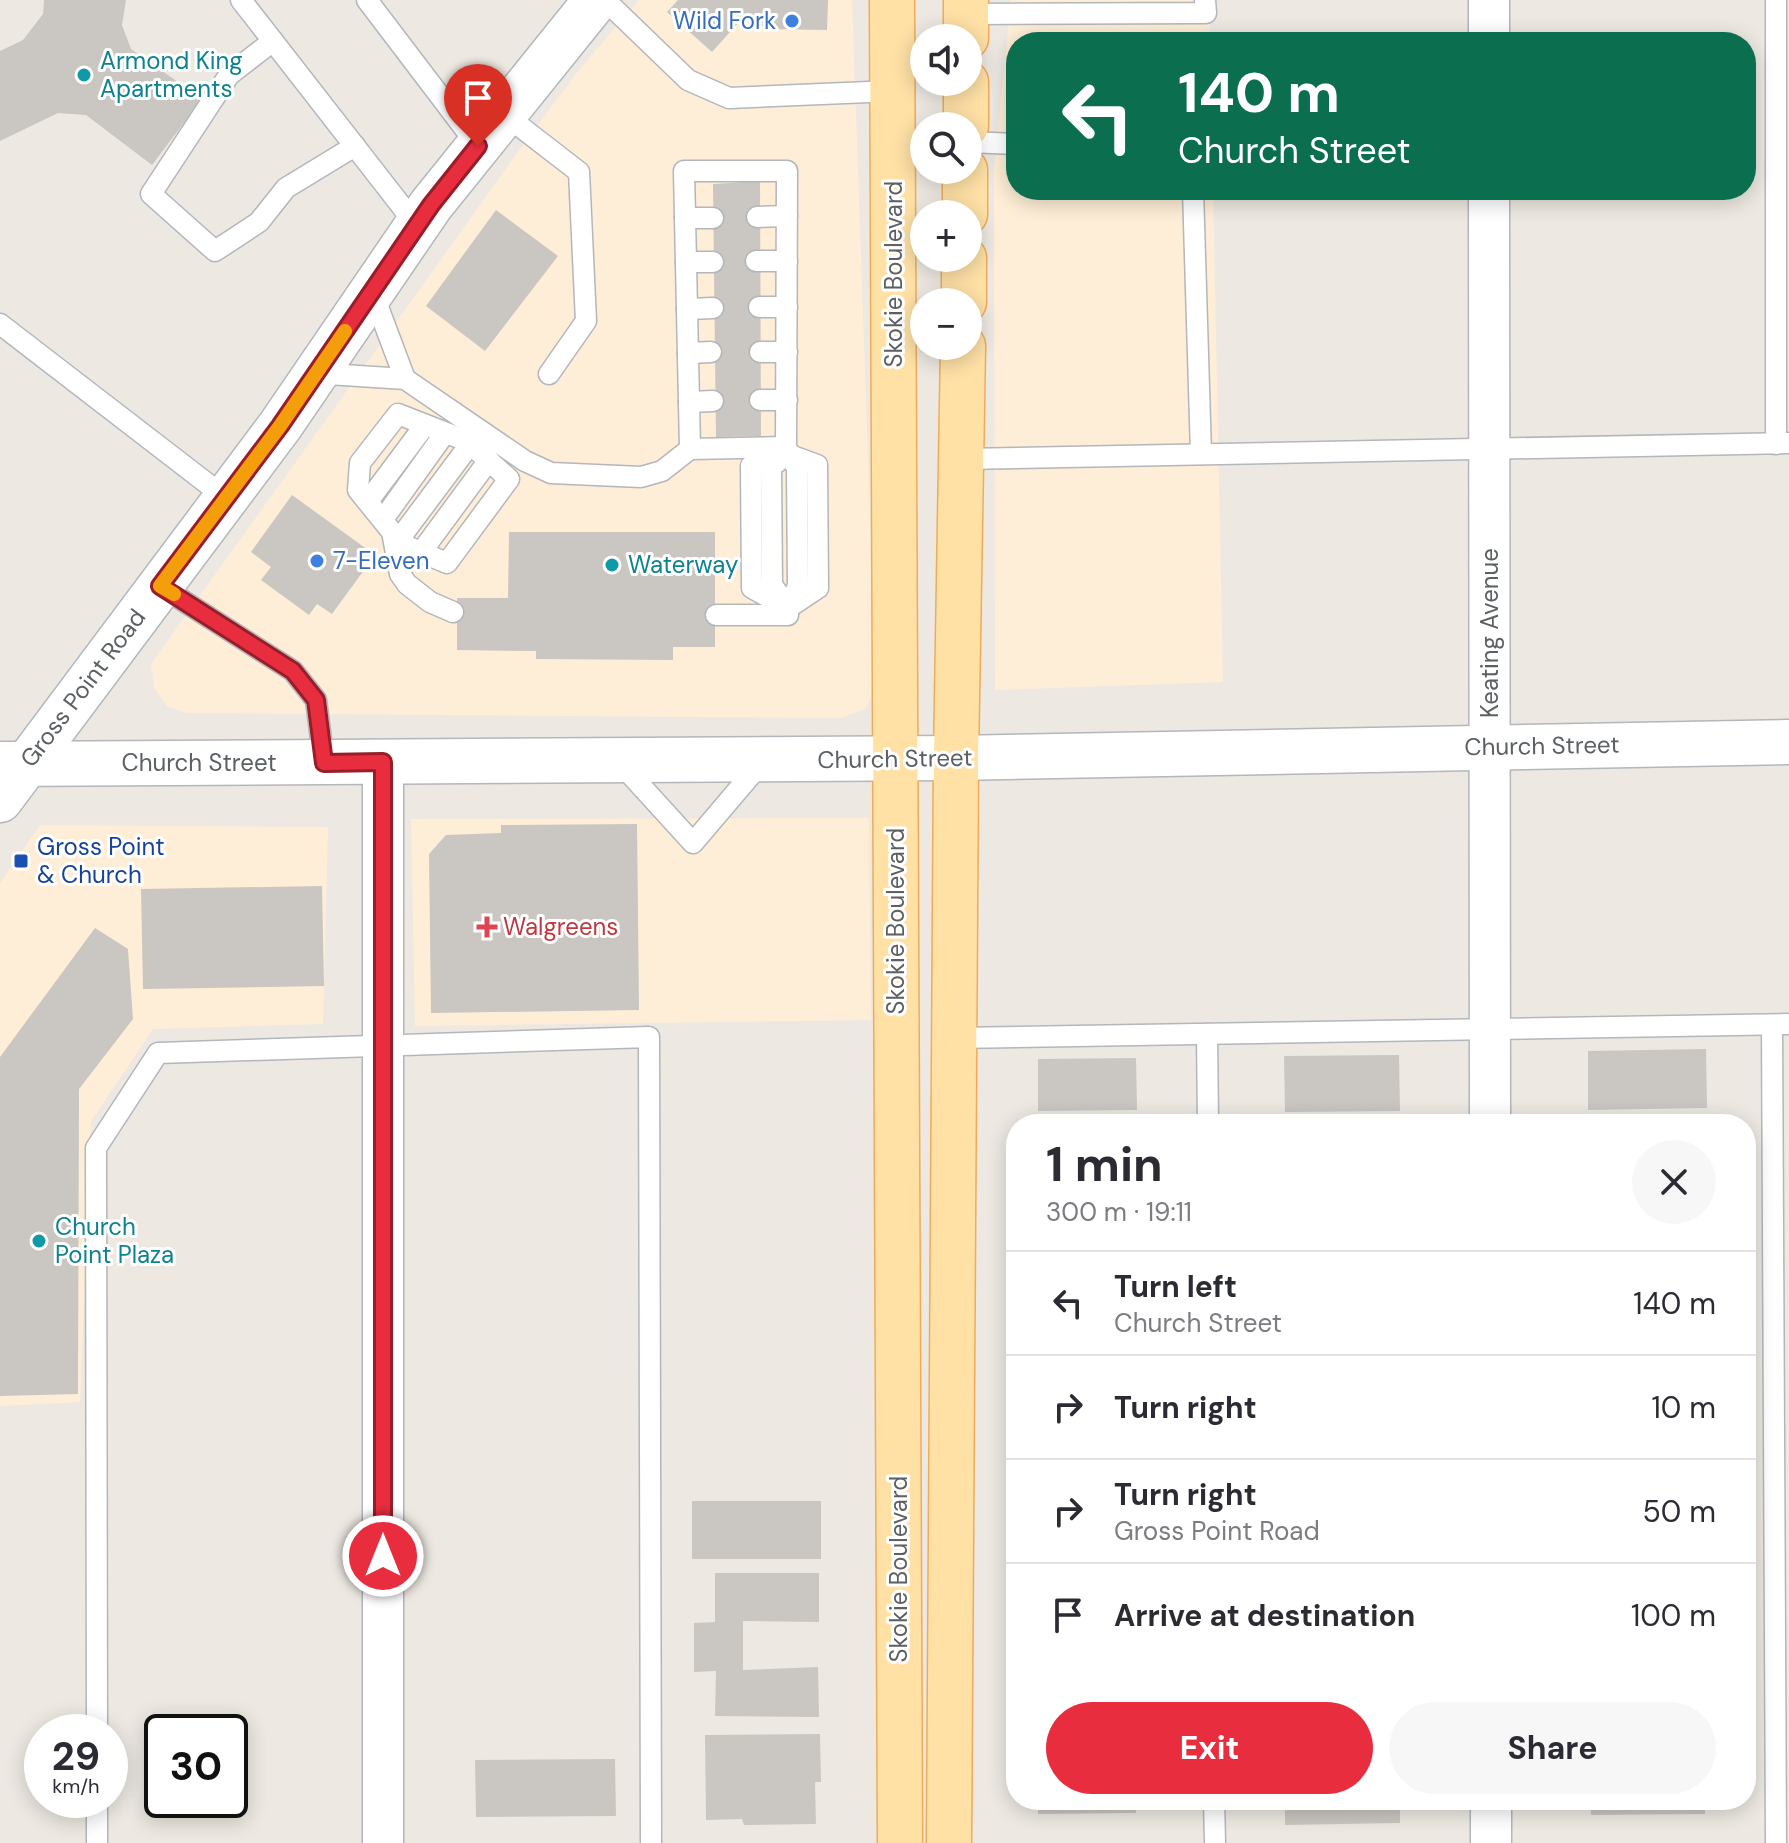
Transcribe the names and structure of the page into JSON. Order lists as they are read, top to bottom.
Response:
{
  "streets": {
    "main road": ["Skokie Boulevard"],
    "street": ["Keating Avenue", "Gross Point Road", "Church Street"]
  },
  "crossings": [
    ["Skokie Boulevard", "Church Street"],
    ["Keating Avenue", "Church Street"],
    ["Gross Point Road", "Church Street"]
  ],
  "places": {
    "other": [
      "Wild Fork",
      "Armond King Apartments",
      "7-Eleven",
      "Waterway",
      "Church Point Plaza"
    ],
    "transit": ["Gross Point & Church"],
    "health": ["Walgreens"]
  },
  "page": {
    "map_buttons": ["+", "−"],
    "turn": ["140 m", "Church Street"],
    "heading": ["1 min", "300 m · 19:11"],
    "list": [
      {
        "name": "Turn left",
        "note": "Church Street",
        "value": "140 m"
      },
      {
        "name": "Turn right",
        "value": "10 m"
      },
      {
        "name": "Turn right",
        "note": "Gross Point Road",
        "value": "50 m"
      },
      {
        "name": "Arrive at destination",
        "value": "100 m"
      }
    ],
    "buttons": ["Exit", "Share"],
    "speed": "29 km/h",
    "limit": "30"
  }
}
